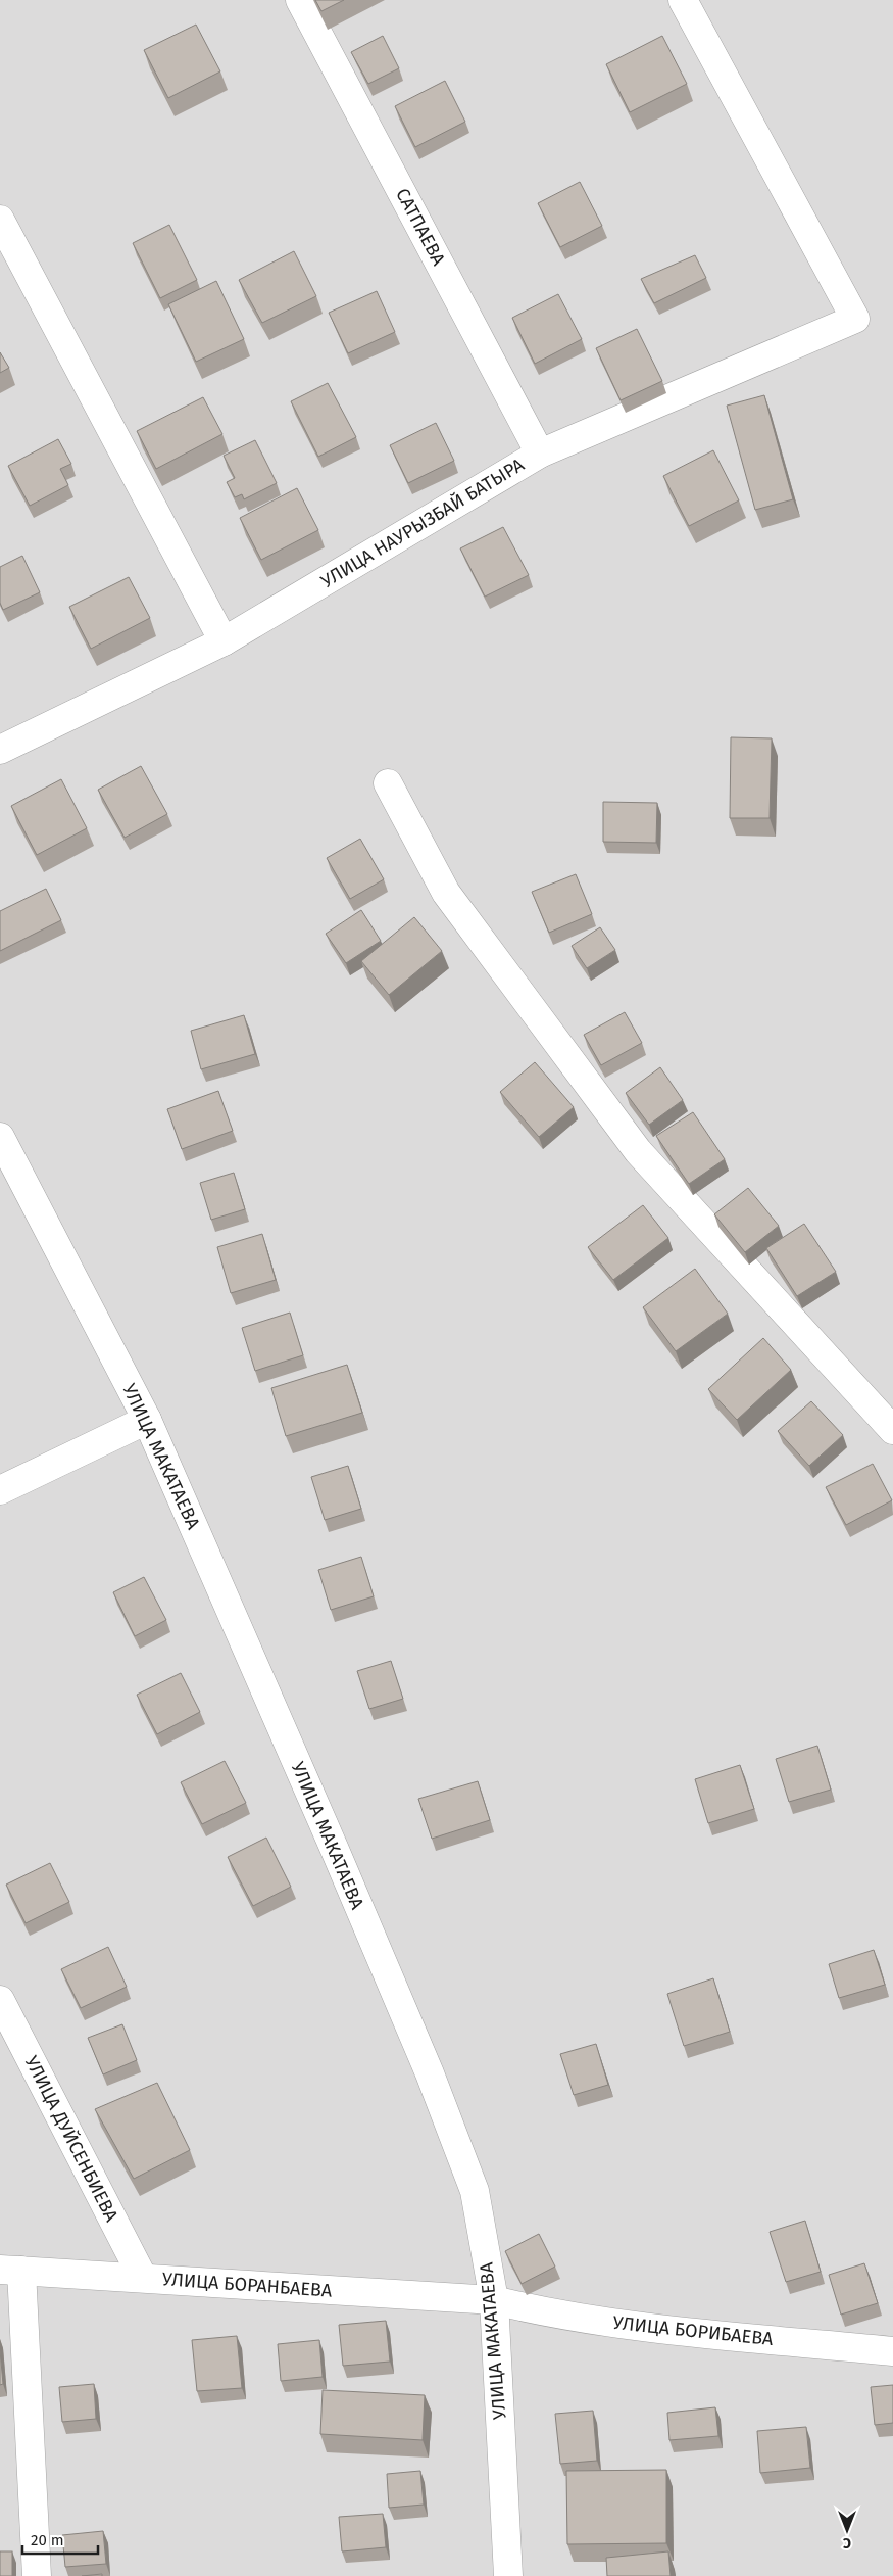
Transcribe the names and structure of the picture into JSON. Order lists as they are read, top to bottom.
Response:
{
  "streets": {
    "street": [
      "САТПАЕВА",
      "УЛИЦА НАУРЫЗБАЙ БАТЫРА",
      "УЛИЦА МАКАТАЕВА",
      "УЛИЦА ДУЙСЕНБИЕВА",
      "УЛИЦА БОРАНБАЕВА",
      "УЛИЦА БОРИБАЕВА"
    ]
  },
  "crossings": [
    ["САТПАЕВА", "УЛИЦА НАУРЫЗБАЙ БАТЫРА"],
    ["УЛИЦА МАКАТАЕВА", "УЛИЦА БОРАНБАЕВА"],
    ["УЛИЦА МАКАТАЕВА", "УЛИЦА БОРИБАЕВА"],
    ["УЛИЦА ДУЙСЕНБИЕВА", "УЛИЦА БОРАНБАЕВА"],
    ["УЛИЦА БОРАНБАЕВА", "УЛИЦА БОРИБАЕВА"]
  ],
  "scale_bar": "20 m",
  "north": "bottom"
}
